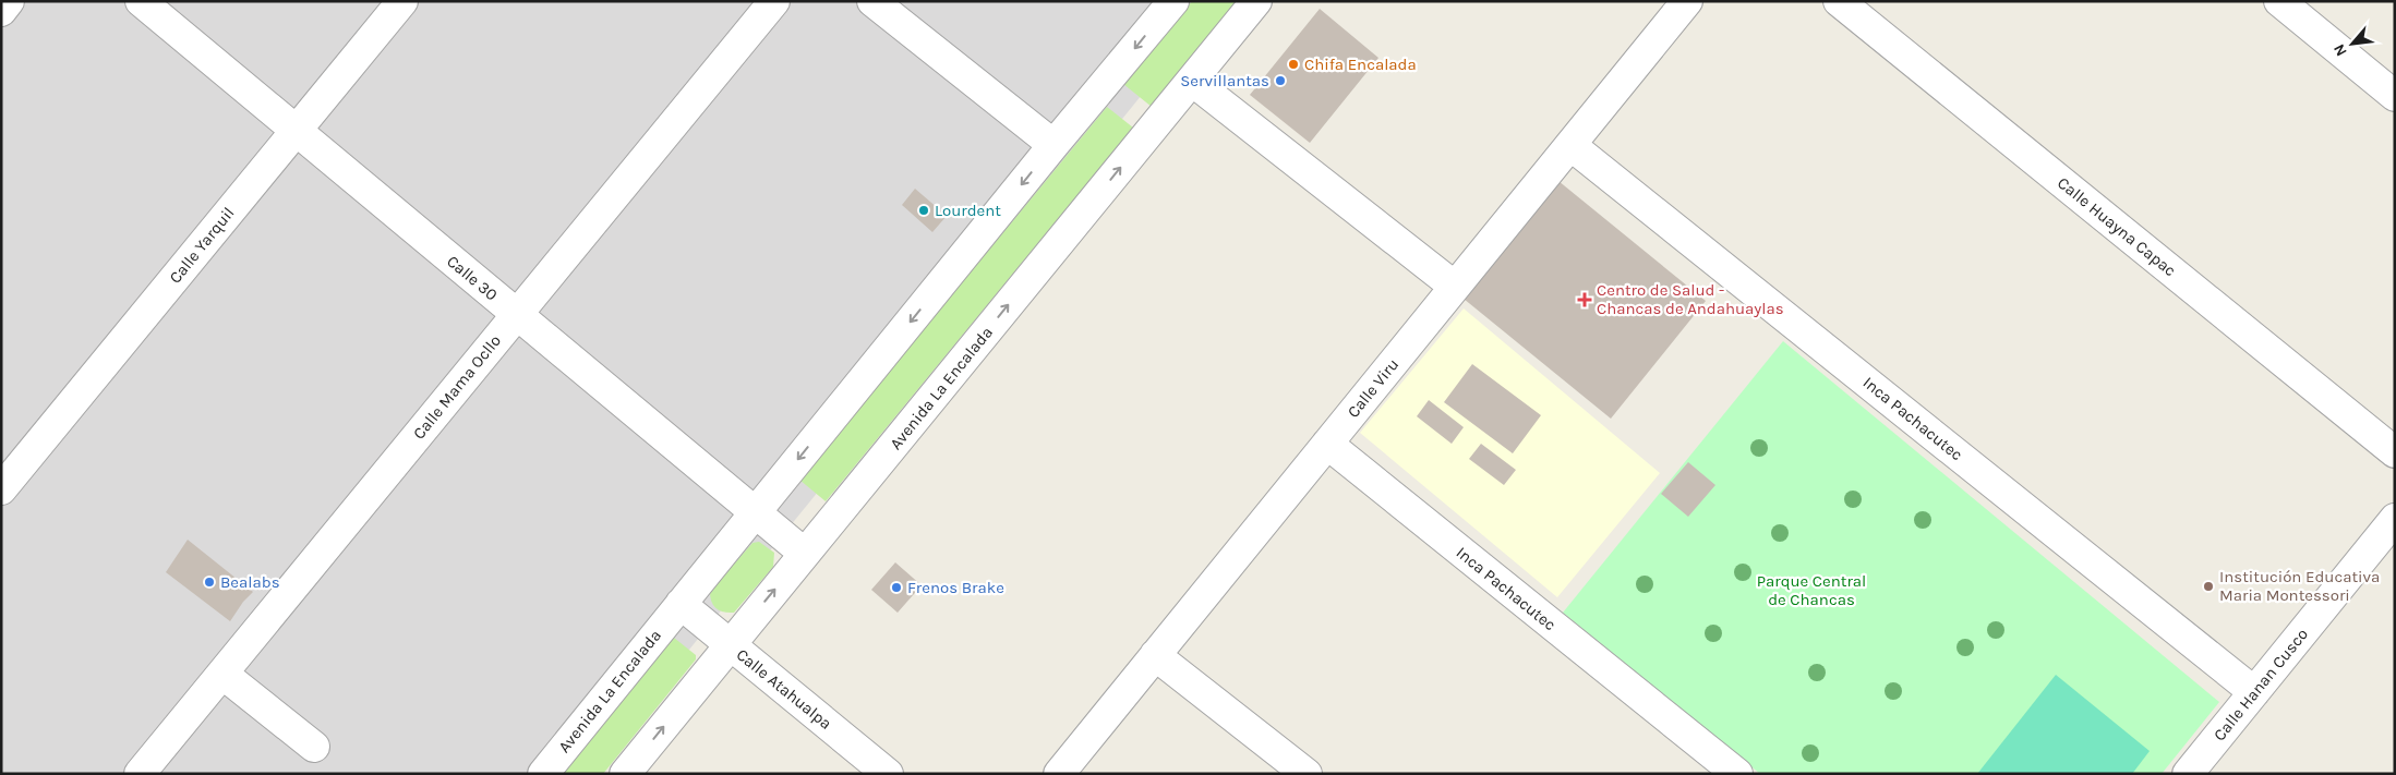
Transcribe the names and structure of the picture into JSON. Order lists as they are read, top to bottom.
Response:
{
  "streets": {
    "street": [
      "Calle Huayna Capac",
      "Calle Yarquil",
      "Calle 30",
      "Calle Mama Ocllo",
      "Avenida La Encalada",
      "Calle Viru",
      "Inca Pachacutec",
      "Calle Hanan Cusco",
      "Calle Atahualpa"
    ]
  },
  "crossings": [
    ["Calle Yarquil", "Calle 30"],
    ["Calle 30", "Calle Mama Ocllo"],
    ["Calle 30", "Avenida La Encalada"],
    ["Avenida La Encalada", "Calle Atahualpa"],
    ["Calle Viru", "Inca Pachacutec"],
    ["Inca Pachacutec", "Calle Hanan Cusco"]
  ],
  "parks": ["Parque Central de Chancas"],
  "places": {
    "other": [
      "Chifa Encalada",
      "Servillantas",
      "Lourdent",
      "Bealabs",
      "Institución Educativa Maria Montessori",
      "Frenos Brake"
    ],
    "health": ["Centro de Salud - Chancas de Andahuaylas"]
  },
  "north": "bottom left"
}
